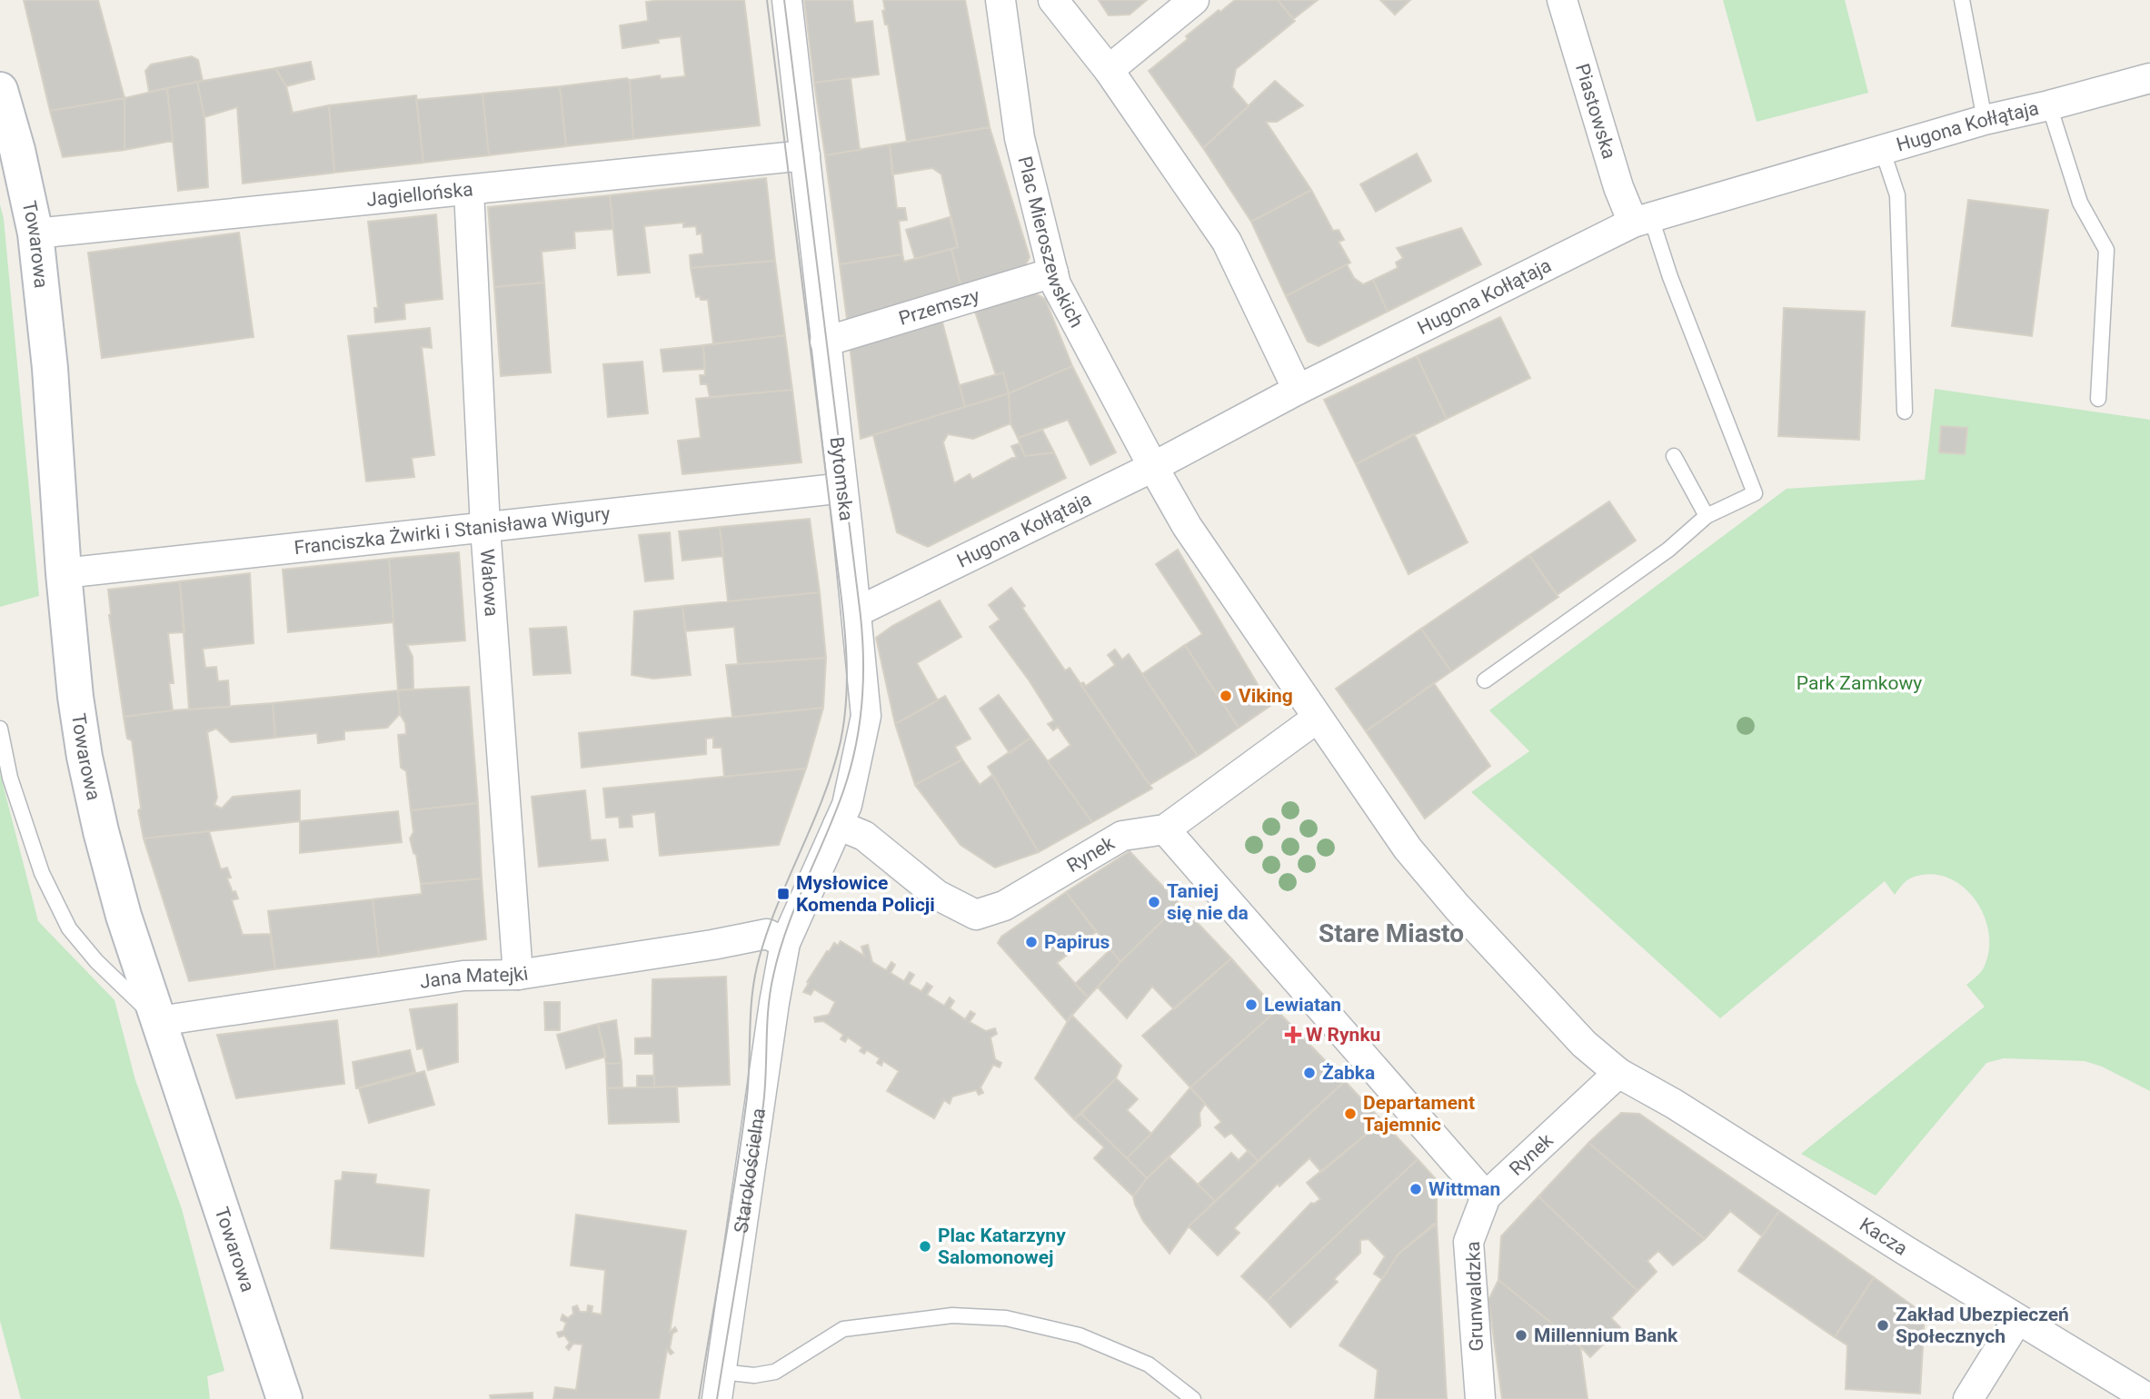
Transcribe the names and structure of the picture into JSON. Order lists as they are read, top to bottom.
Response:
{
  "streets": {
    "street": [
      "Piastowska",
      "Hugona Kołłątaja",
      "Jagiellońska",
      "Plac Mieroszewskich",
      "Towarowa",
      "Przemszy",
      "Bytomska",
      "Franciszka Żwirki i Stanisława Wigury",
      "Wałowa",
      "Rynek",
      "Jana Matejki",
      "Starokościelna",
      "Kacza",
      "Grunwaldzka"
    ]
  },
  "crossings": [
    ["Piastowska", "Hugona Kołłątaja"],
    ["Hugona Kołłątaja", "Plac Mieroszewskich"],
    ["Hugona Kołłątaja", "Bytomska"],
    ["Jagiellońska", "Towarowa"],
    ["Jagiellońska", "Bytomska"],
    ["Jagiellońska", "Wałowa"],
    ["Plac Mieroszewskich", "Przemszy"],
    ["Towarowa", "Franciszka Żwirki i Stanisława Wigury"],
    ["Towarowa", "Jana Matejki"],
    ["Przemszy", "Bytomska"],
    ["Bytomska", "Franciszka Żwirki i Stanisława Wigury"],
    ["Bytomska", "Rynek"],
    ["Bytomska", "Jana Matejki"],
    ["Bytomska", "Starokościelna"],
    ["Franciszka Żwirki i Stanisława Wigury", "Wałowa"],
    ["Wałowa", "Jana Matejki"],
    ["Rynek", "Kacza"],
    ["Rynek", "Grunwaldzka"],
    ["Jana Matejki", "Starokościelna"]
  ],
  "districts": ["Stare Miasto"],
  "parks": ["Park Zamkowy"],
  "places": {
    "other": [
      "Viking",
      "Taniej się nie da",
      "Papirus",
      "Lewiatan",
      "Żabka",
      "Departament Tajemnic",
      "Wittman",
      "Plac Katarzyny Salomonowej",
      "Zakład Ubezpieczeń Społecznych",
      "Millennium Bank"
    ],
    "transit": ["Mysłowice Komenda Policji"],
    "health": ["W Rynku"]
  }
}
